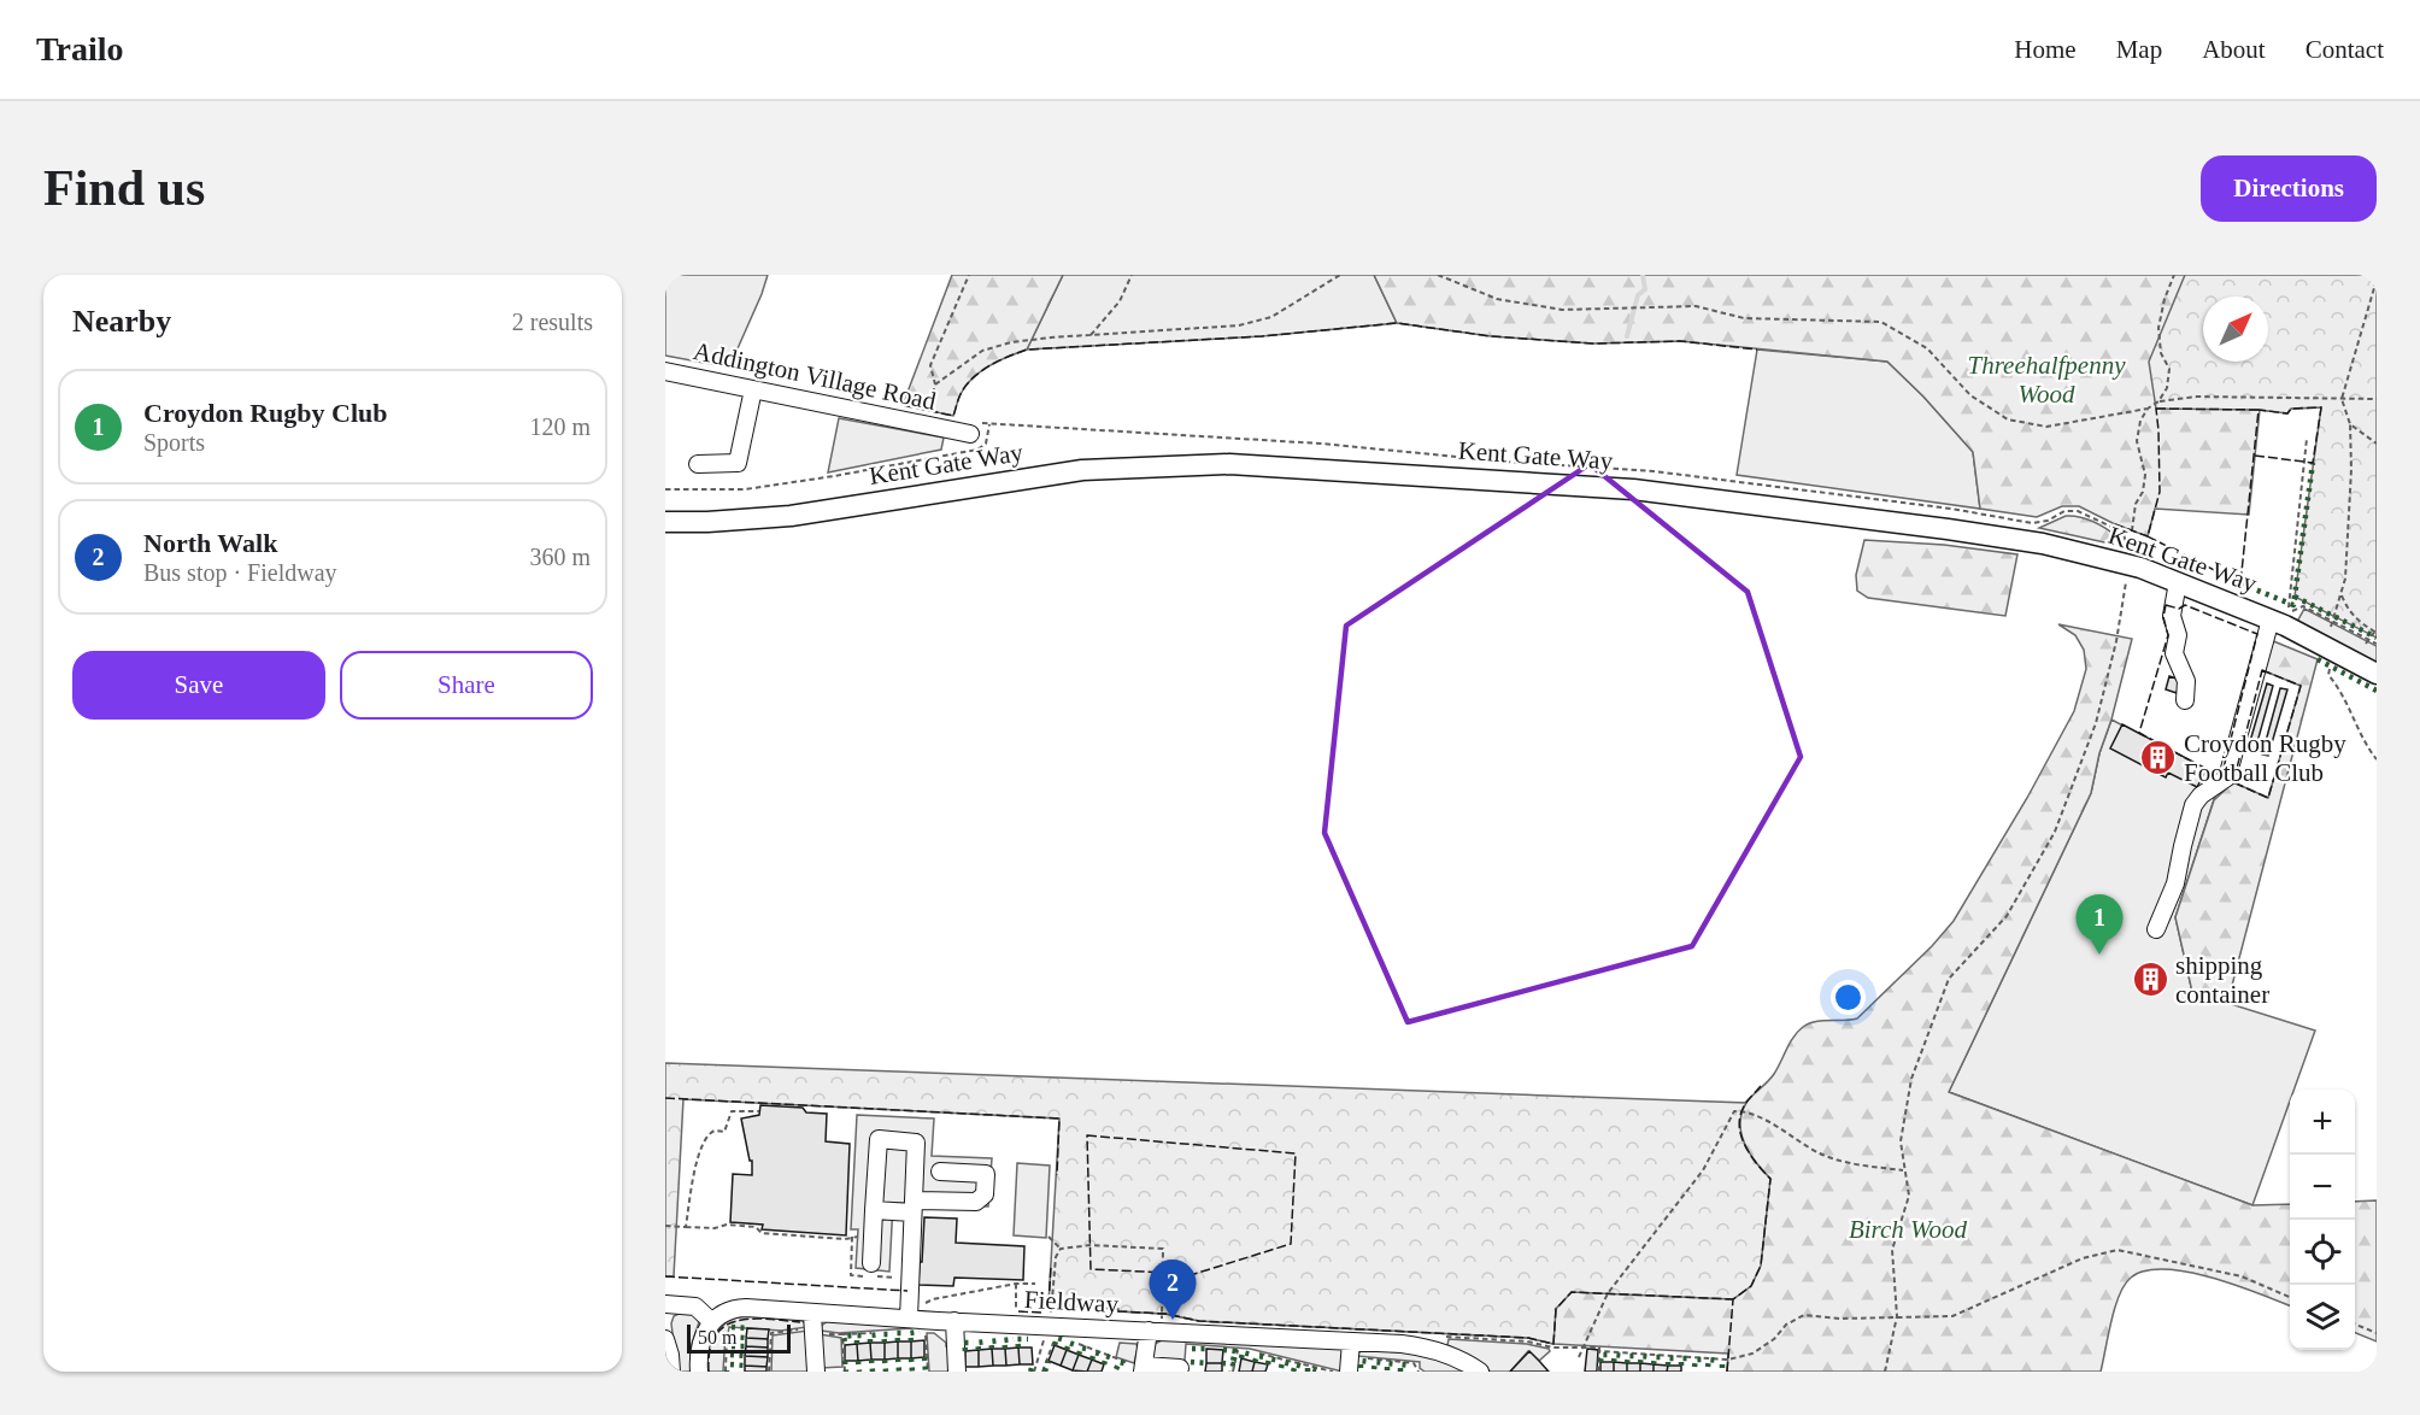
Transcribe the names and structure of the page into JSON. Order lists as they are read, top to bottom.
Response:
{
  "streets": {
    "main road": ["Kent Gate Way"],
    "street": ["Addington Village Road", "Fieldway"]
  },
  "parks": ["Threehalfpenny Wood", "Birch Wood"],
  "places": {
    "building": ["Croydon Rugby Football Club", "shipping container"]
  },
  "scale_bar": "50 m",
  "north": "top right",
  "page": {
    "header": "Trailo",
    "nav": [
      "Home",
      "Map",
      "About",
      "Contact"
    ],
    "buttons": [
      "Directions",
      ["Save", "Share"]
    ],
    "title": "Find us",
    "heading": ["Nearby", "2 results"],
    "list": [
      {
        "mark": "1",
        "name": "Croydon Rugby Club",
        "note": "Sports",
        "value": "120 m"
      },
      {
        "mark": "2",
        "name": "North Walk",
        "note": "Bus stop · Fieldway",
        "value": "360 m"
      }
    ],
    "pins": ["1", "2"],
    "map_buttons": ["+", "−"],
    "scale": "50 m"
  }
}
